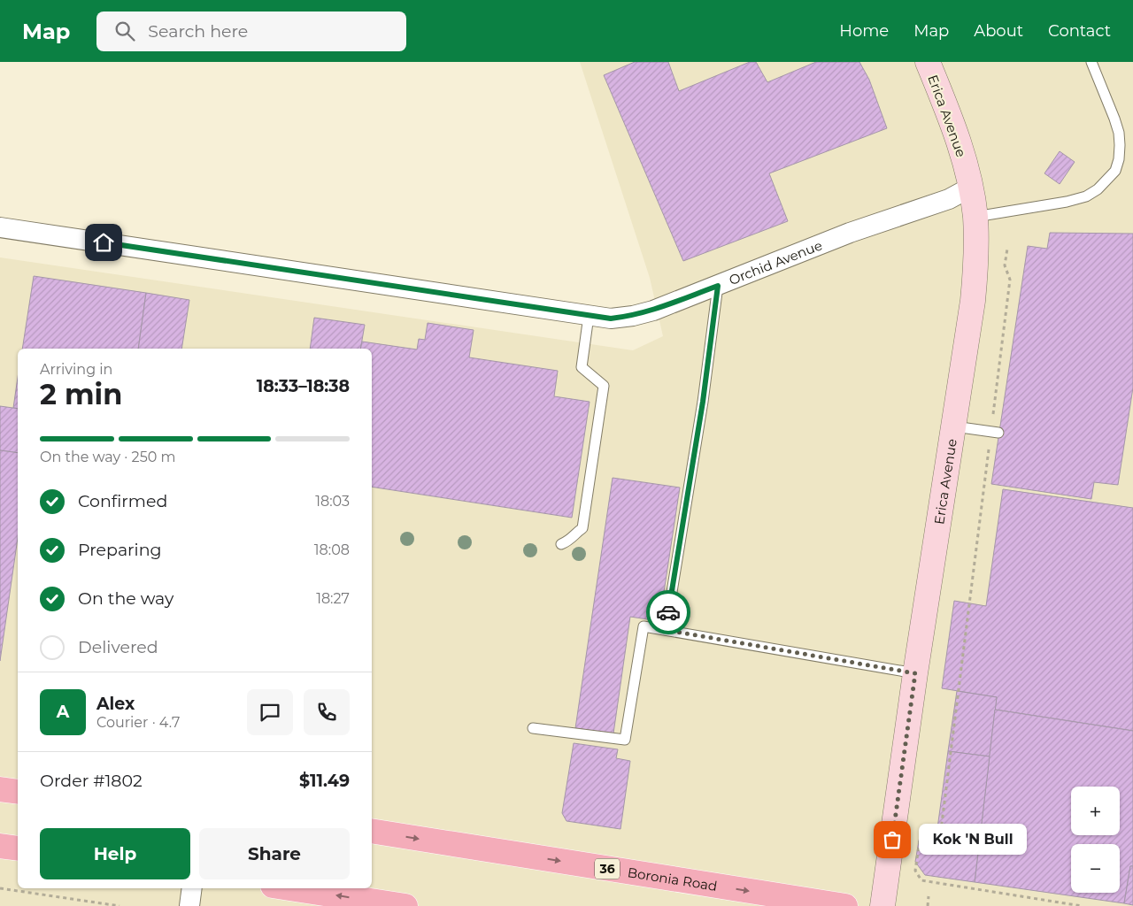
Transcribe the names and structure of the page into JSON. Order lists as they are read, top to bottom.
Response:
{
  "streets": {
    "main road": ["Erica Avenue", "36", "Boronia Road"],
    "street": ["Orchid Avenue"]
  },
  "crossings": [
    ["Erica Avenue", "Orchid Avenue"]
  ],
  "one_way": ["Boronia Road"],
  "places": ["Kok 'N Bull"],
  "page": {
    "header": "Map",
    "search": "Search here",
    "nav": [
      "Home",
      "Map",
      "About",
      "Contact"
    ],
    "heading": ["2 min", "Arriving in", "18:33–18:38"],
    "panel": [
      "Alex",
      "Courier · 4.7",
      "Order #1802",
      "$11.49"
    ],
    "bar": "On the way · 250 m",
    "list": [
      ["Confirmed", "18:03"],
      ["Preparing", "18:08"],
      ["On the way", "18:27"],
      "Delivered"
    ],
    "round": "A",
    "map_buttons": ["+", "−"],
    "buttons": ["Help", "Share"],
    "bubble": "Kok 'N Bull"
  }
}
